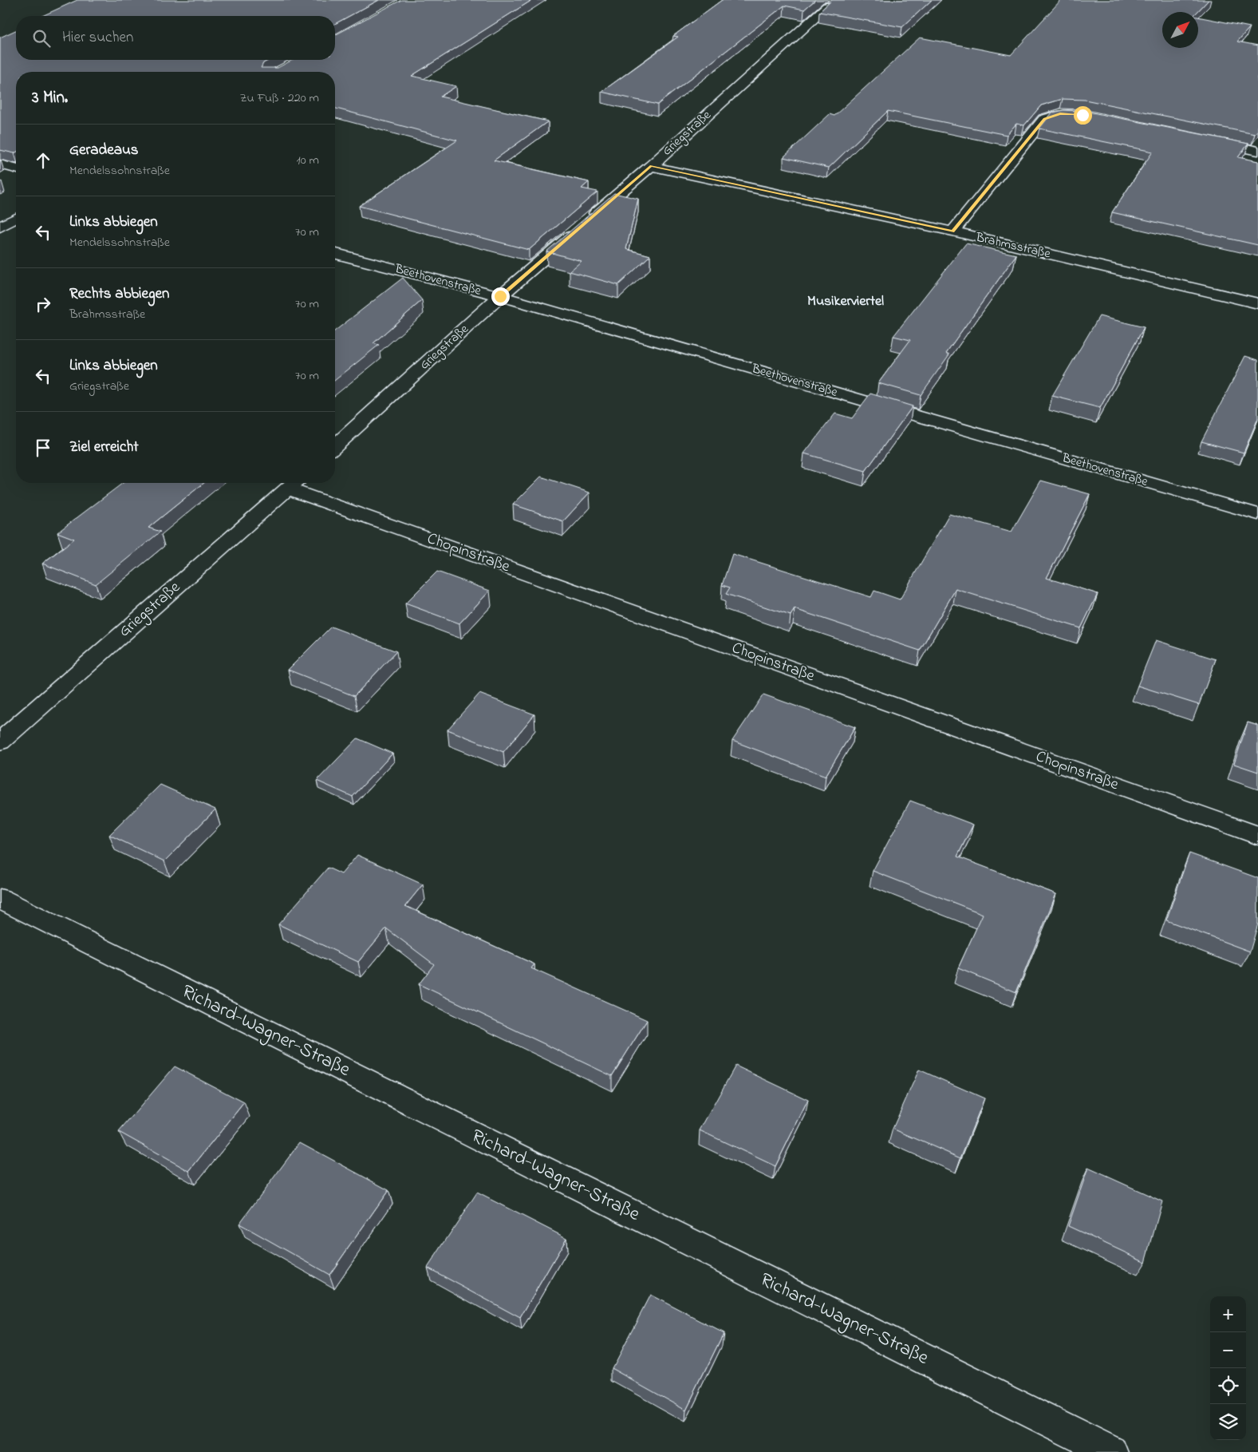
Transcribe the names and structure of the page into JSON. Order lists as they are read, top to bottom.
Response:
{
  "streets": {
    "street": [
      "Griegstraße",
      "Brahmsstraße",
      "Beethovenstraße",
      "Chopinstraße",
      "Richard-Wagner-Straße"
    ]
  },
  "crossings": [
    ["Griegstraße", "Brahmsstraße"],
    ["Griegstraße", "Beethovenstraße"],
    ["Griegstraße", "Chopinstraße"]
  ],
  "districts": ["Musikerviertel"],
  "north": "top right",
  "page": {
    "search": "Hier suchen",
    "heading": ["3 Min.", "Zu Fuß · 220 m"],
    "list": [
      ["Geradeaus", "Mendelssohnstraße", "10 m"],
      ["Links abbiegen", "Mendelssohnstraße", "70 m"],
      ["Rechts abbiegen", "Brahmsstraße", "70 m"],
      ["Links abbiegen", "Griegstraße", "70 m"],
      "Ziel erreicht"
    ],
    "map_buttons": ["+", "−"]
  }
}
